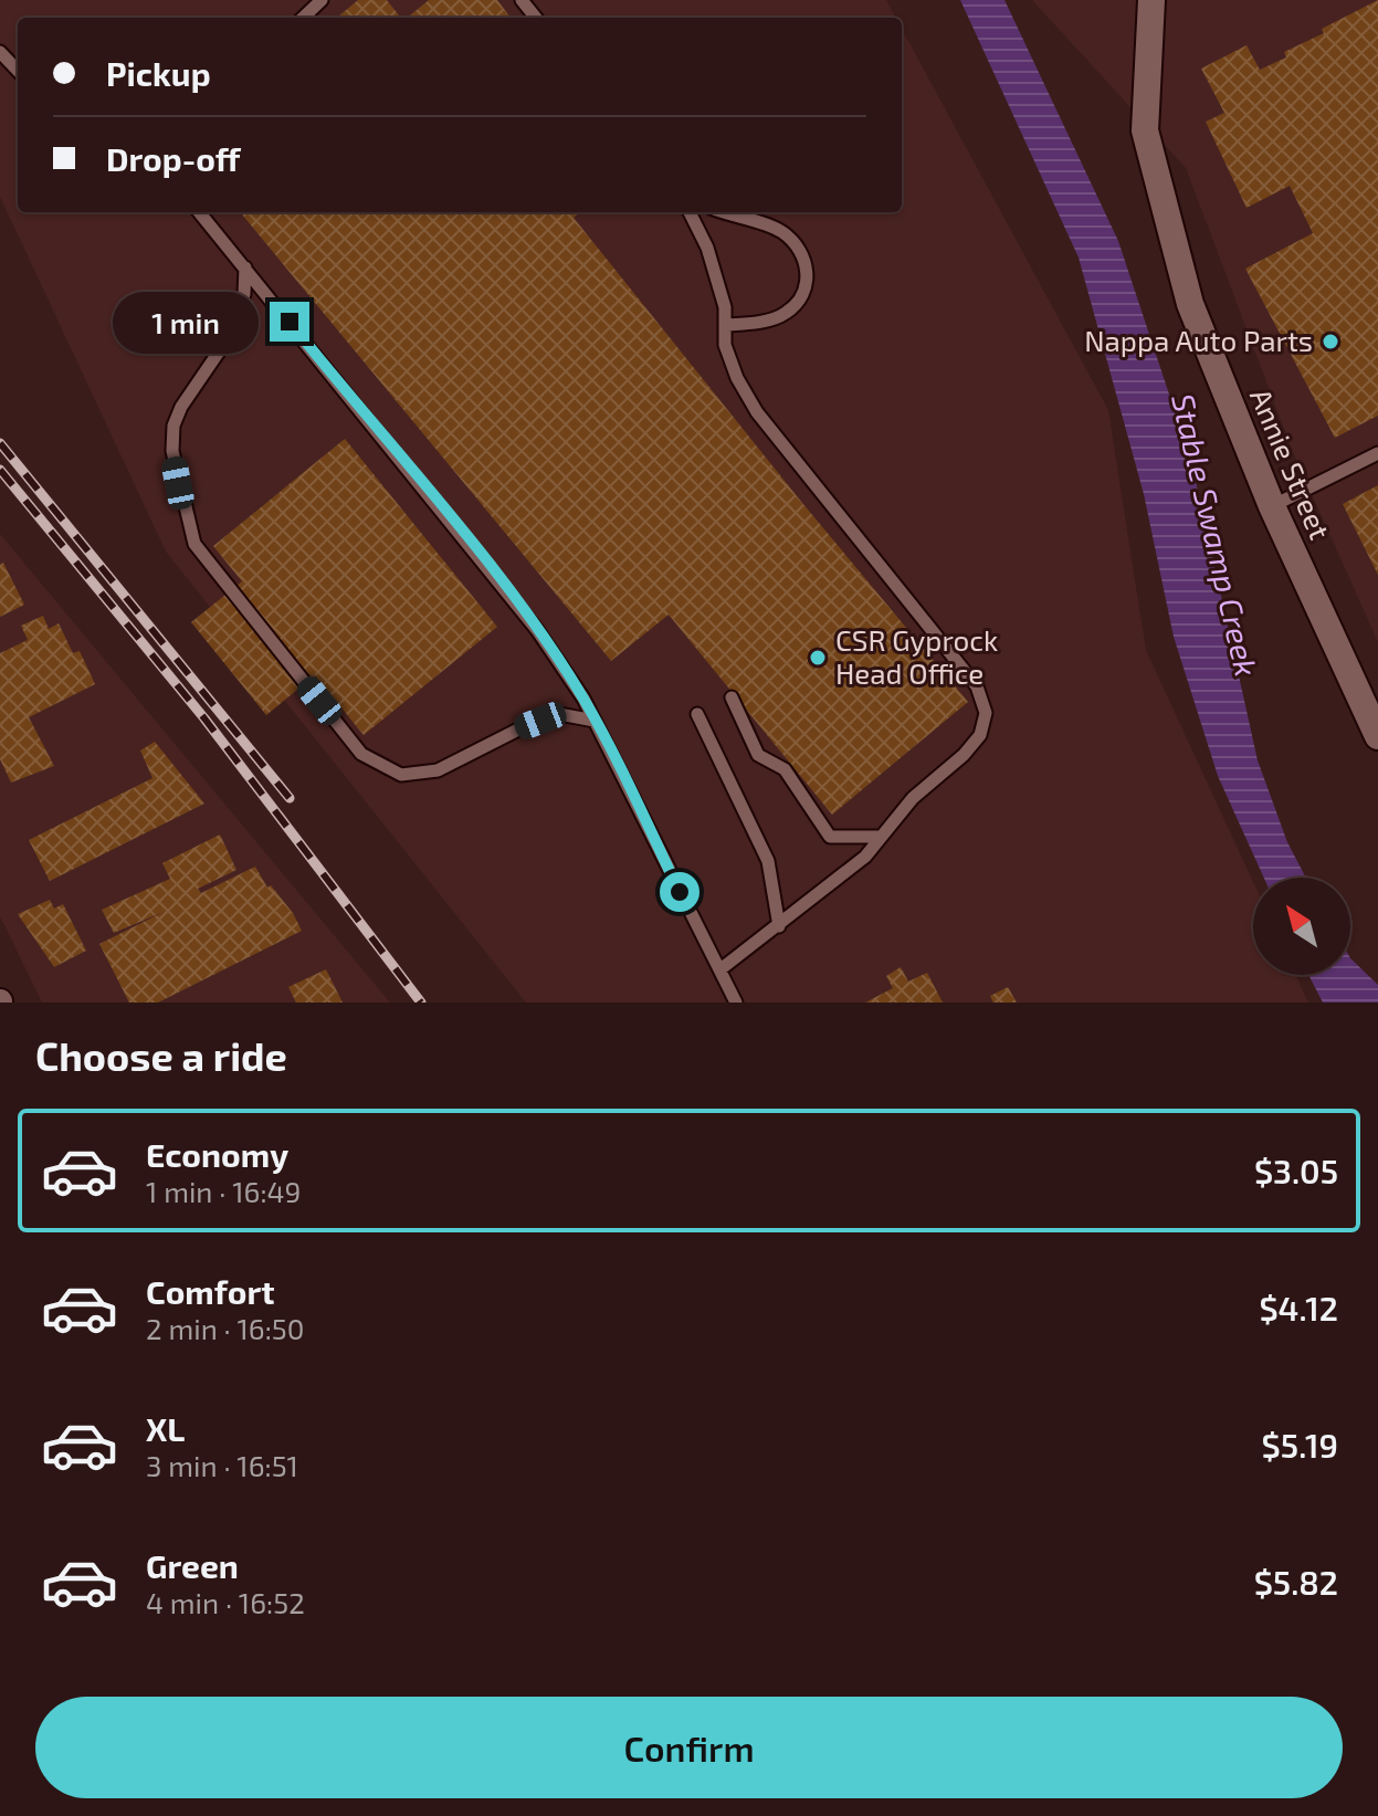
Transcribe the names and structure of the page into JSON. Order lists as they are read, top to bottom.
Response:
{
  "streets": {
    "street": ["Annie Street"]
  },
  "water": ["Stable Swamp Creek"],
  "places": ["Nappa Auto Parts", "CSR Gyprock Head Office"],
  "north": "top left",
  "page": {
    "banner": ["Pickup", "Drop-off"],
    "bubble": "1 min",
    "heading": "Choose a ride",
    "list": [
      {
        "name": "Economy",
        "note": "1 min · 16:49",
        "value": "$3.05"
      },
      {
        "name": "Comfort",
        "note": "2 min · 16:50",
        "value": "$4.12"
      },
      {
        "name": "XL",
        "note": "3 min · 16:51",
        "value": "$5.19"
      },
      {
        "name": "Green",
        "note": "4 min · 16:52",
        "value": "$5.82"
      }
    ],
    "buttons": "Confirm"
  }
}
